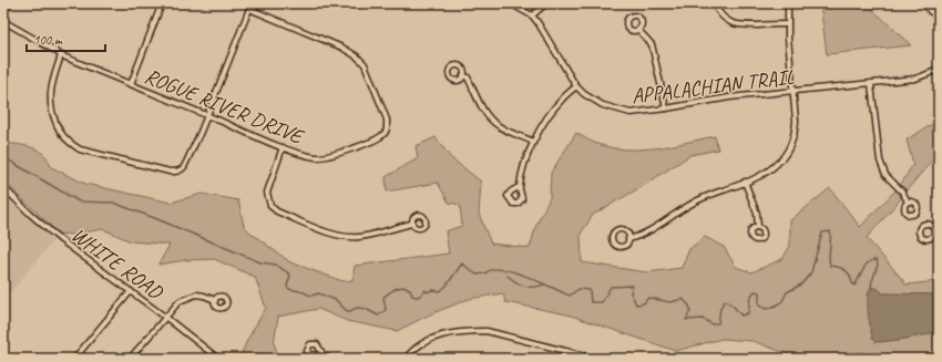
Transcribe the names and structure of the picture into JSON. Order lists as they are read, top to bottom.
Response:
{
  "streets": {
    "street": ["APPALACHIAN TRAIL", "ROGUE RIVER DRIVE", "WHITE ROAD"]
  },
  "scale_bar": "100 m"
}
